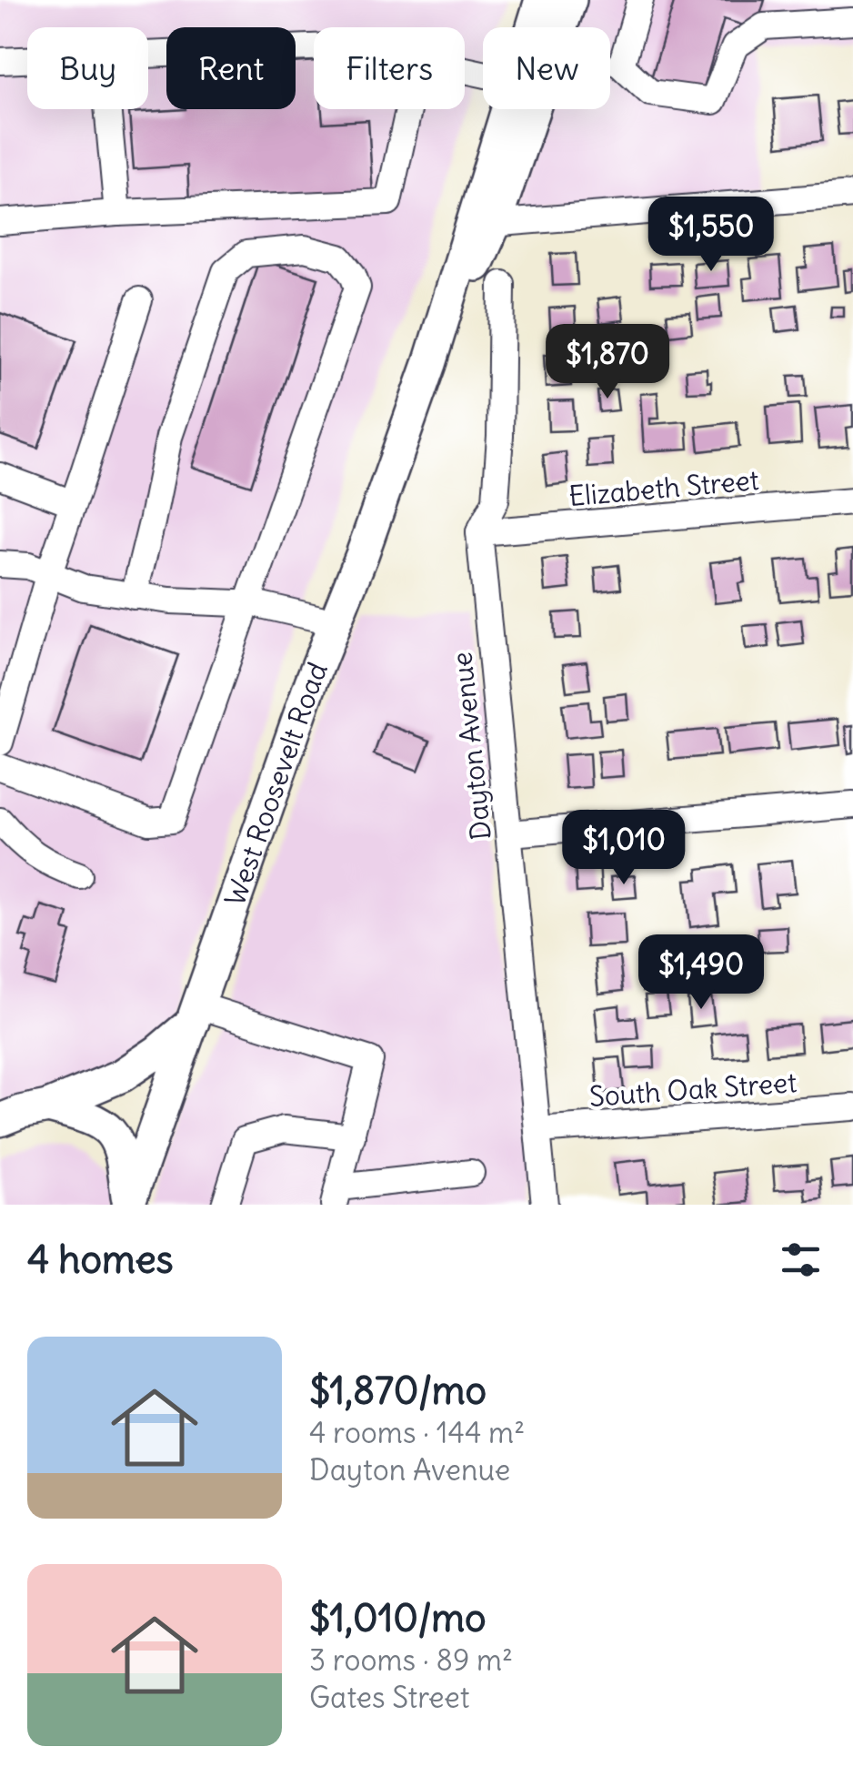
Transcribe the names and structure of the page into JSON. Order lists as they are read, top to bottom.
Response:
{
  "streets": {
    "main road": ["West Roosevelt Road"],
    "street": ["Elizabeth Street", "Dayton Avenue", "South Oak Street"]
  },
  "crossings": [
    ["Elizabeth Street", "Dayton Avenue"],
    ["Dayton Avenue", "South Oak Street"]
  ],
  "page": {
    "chip": [
      "Buy",
      "Rent",
      "Filters",
      "New"
    ],
    "price": [
      "$1,550",
      "$1,870",
      "$1,010",
      "$1,490"
    ],
    "heading": "4 homes",
    "list": [
      {
        "name": "$1,870/mo",
        "note": "4 rooms · 144 m² · Dayton Avenue"
      },
      {
        "name": "$1,010/mo",
        "note": "3 rooms · 89 m² · Gates Street"
      }
    ]
  }
}
